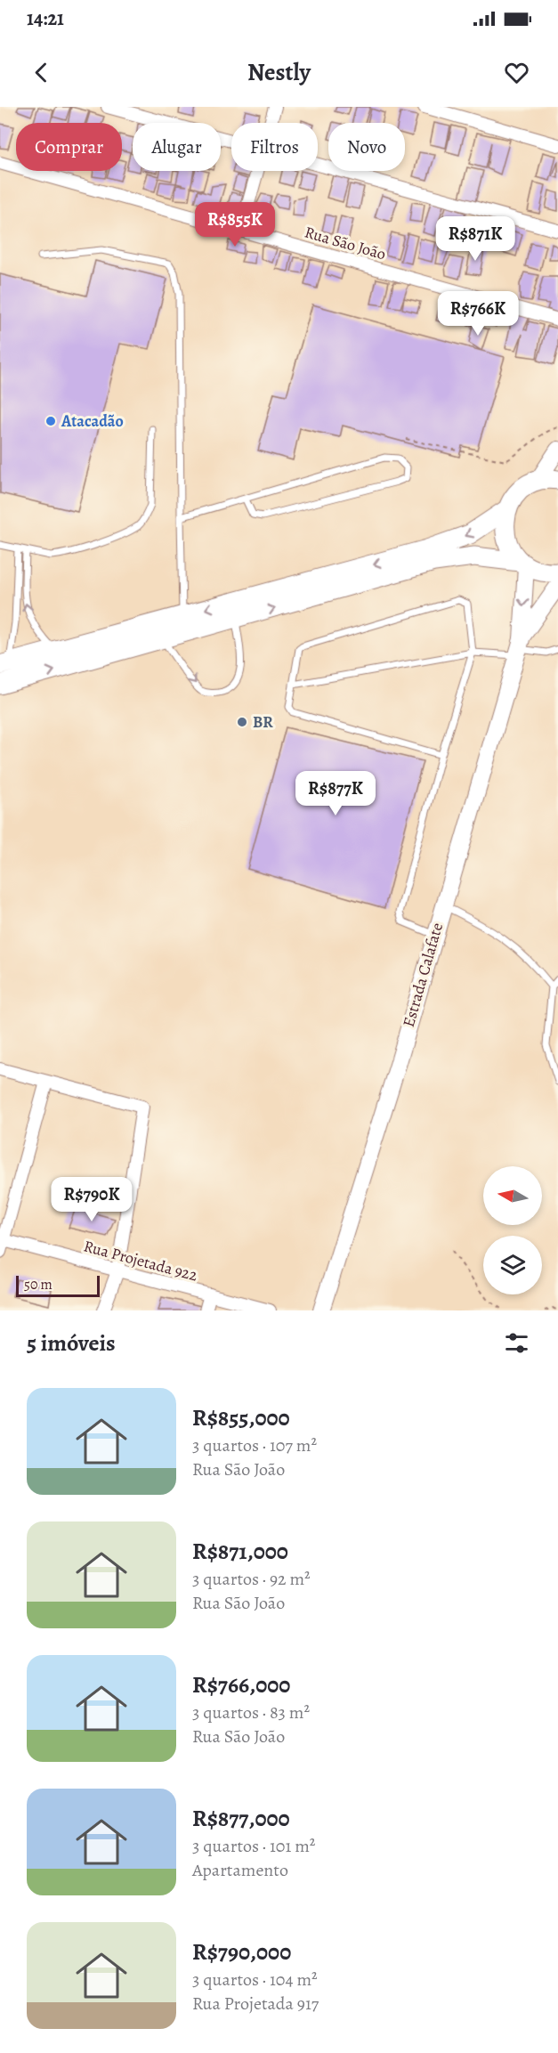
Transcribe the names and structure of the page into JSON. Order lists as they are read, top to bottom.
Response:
{
  "streets": {
    "street": ["Rua São João", "Estrada Calafate", "Rua Projetada 922"]
  },
  "places": ["Atacadão", "BR"],
  "scale_bar": "50 m",
  "north": "left",
  "page": {
    "status": "14:21",
    "header": "Nestly",
    "chip": [
      "Comprar",
      "Alugar",
      "Filtros",
      "Novo"
    ],
    "price": [
      "R$855K",
      "R$871K",
      "R$766K",
      "R$877K",
      "R$790K"
    ],
    "scale": "50 m",
    "heading": "5 imóveis",
    "list": [
      {
        "name": "R$855,000",
        "note": "3 quartos · 107 m² · Rua São João"
      },
      {
        "name": "R$871,000",
        "note": "3 quartos · 92 m² · Rua São João"
      },
      {
        "name": "R$766,000",
        "note": "3 quartos · 83 m² · Rua São João"
      },
      {
        "name": "R$877,000",
        "note": "3 quartos · 101 m² · Apartamento"
      },
      {
        "name": "R$790,000",
        "note": "3 quartos · 104 m² · Rua Projetada 917"
      }
    ]
  }
}
